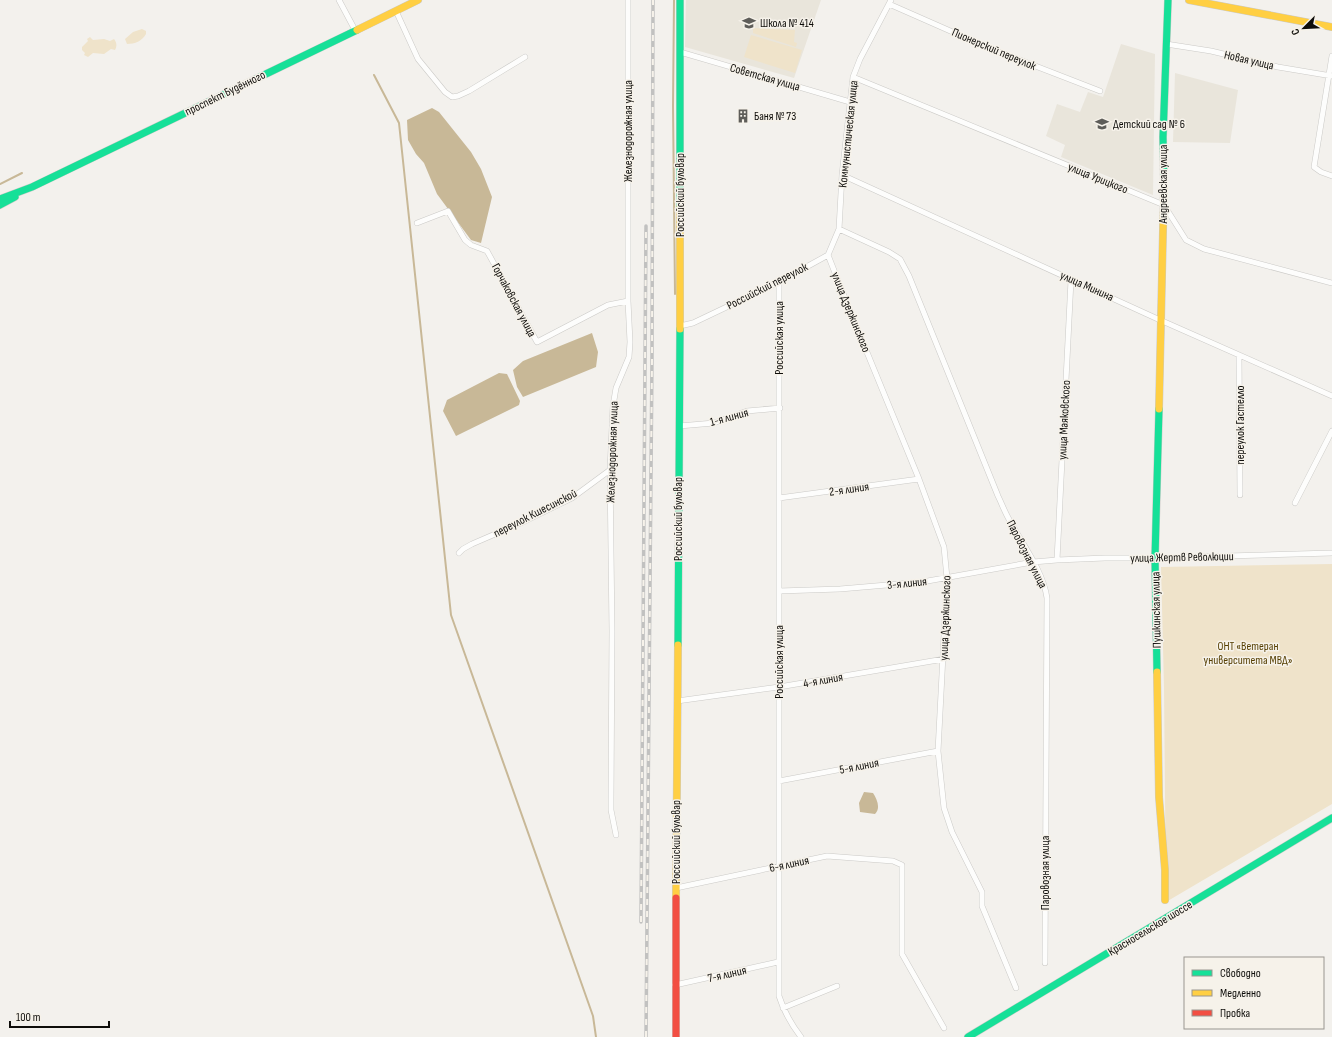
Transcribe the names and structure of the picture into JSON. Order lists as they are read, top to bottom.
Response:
{
  "streets": {
    "street": [
      "Пионерский переулок",
      "Новая улица",
      "Советская улица",
      "проспект Будённого",
      "Железнодорожная улица",
      "Коммунистическая улица",
      "улица Урицкого",
      "Андреевская улица",
      "Российский бульвар",
      "Российский переулок",
      "улица Минина",
      "Горчаковская улица",
      "улица Дзержинского",
      "Российская улица",
      "1-я линия",
      "улица Маяковского",
      "переулок Гастелло",
      "2-я линия",
      "переулок Кшесинской",
      "Паровозная улица",
      "улица Жертв Революции",
      "3-я линия",
      "Пушкинская улица",
      "4-я линия",
      "5-я линия",
      "6-я линия",
      "Красносельское шоссе",
      "7-я линия"
    ]
  },
  "crossings": [
    ["Пионерский переулок", "Коммунистическая улица"],
    ["Новая улица", "Андреевская улица"],
    ["Советская улица", "Коммунистическая улица"],
    ["Советская улица", "Российский бульвар"],
    ["Железнодорожная улица", "Горчаковская улица"],
    ["Железнодорожная улица", "переулок Кшесинской"],
    ["Коммунистическая улица", "улица Урицкого"],
    ["Коммунистическая улица", "улица Минина"],
    ["Коммунистическая улица", "Паровозная улица"],
    ["улица Урицкого", "Андреевская улица"],
    ["Андреевская улица", "улица Минина"],
    ["Андреевская улица", "Пушкинская улица"],
    ["Российский бульвар", "Российский переулок"],
    ["Российский бульвар", "1-я линия"],
    ["Российский бульвар", "4-я линия"],
    ["Российский бульвар", "6-я линия"],
    ["Российский бульвар", "7-я линия"],
    ["Российский переулок", "улица Дзержинского"],
    ["Российский переулок", "Российская улица"],
    ["улица Минина", "улица Маяковского"],
    ["улица Минина", "переулок Гастелло"],
    ["улица Минина", "Пушкинская улица"],
    ["улица Дзержинского", "2-я линия"],
    ["улица Дзержинского", "3-я линия"],
    ["улица Дзержинского", "4-я линия"],
    ["улица Дзержинского", "5-я линия"],
    ["Российская улица", "1-я линия"],
    ["Российская улица", "2-я линия"],
    ["Российская улица", "3-я линия"],
    ["Российская улица", "4-я линия"],
    ["Российская улица", "5-я линия"],
    ["Российская улица", "6-я линия"],
    ["Российская улица", "7-я линия"],
    ["улица Маяковского", "улица Жертв Революции"],
    ["Паровозная улица", "улица Жертв Революции"],
    ["Паровозная улица", "3-я линия"],
    ["улица Жертв Революции", "3-я линия"],
    ["улица Жертв Революции", "Пушкинская улица"]
  ],
  "parks": ["ОНТ «Ветеран университета МВД»"],
  "places": {
    "school or university": ["Школа № 414", "Детский сад № 6"],
    "building": ["Баня № 73"]
  },
  "legend": ["Свободно", "Медленно", "Пробка"],
  "scale_bar": "100 m",
  "north": "bottom left"
}
